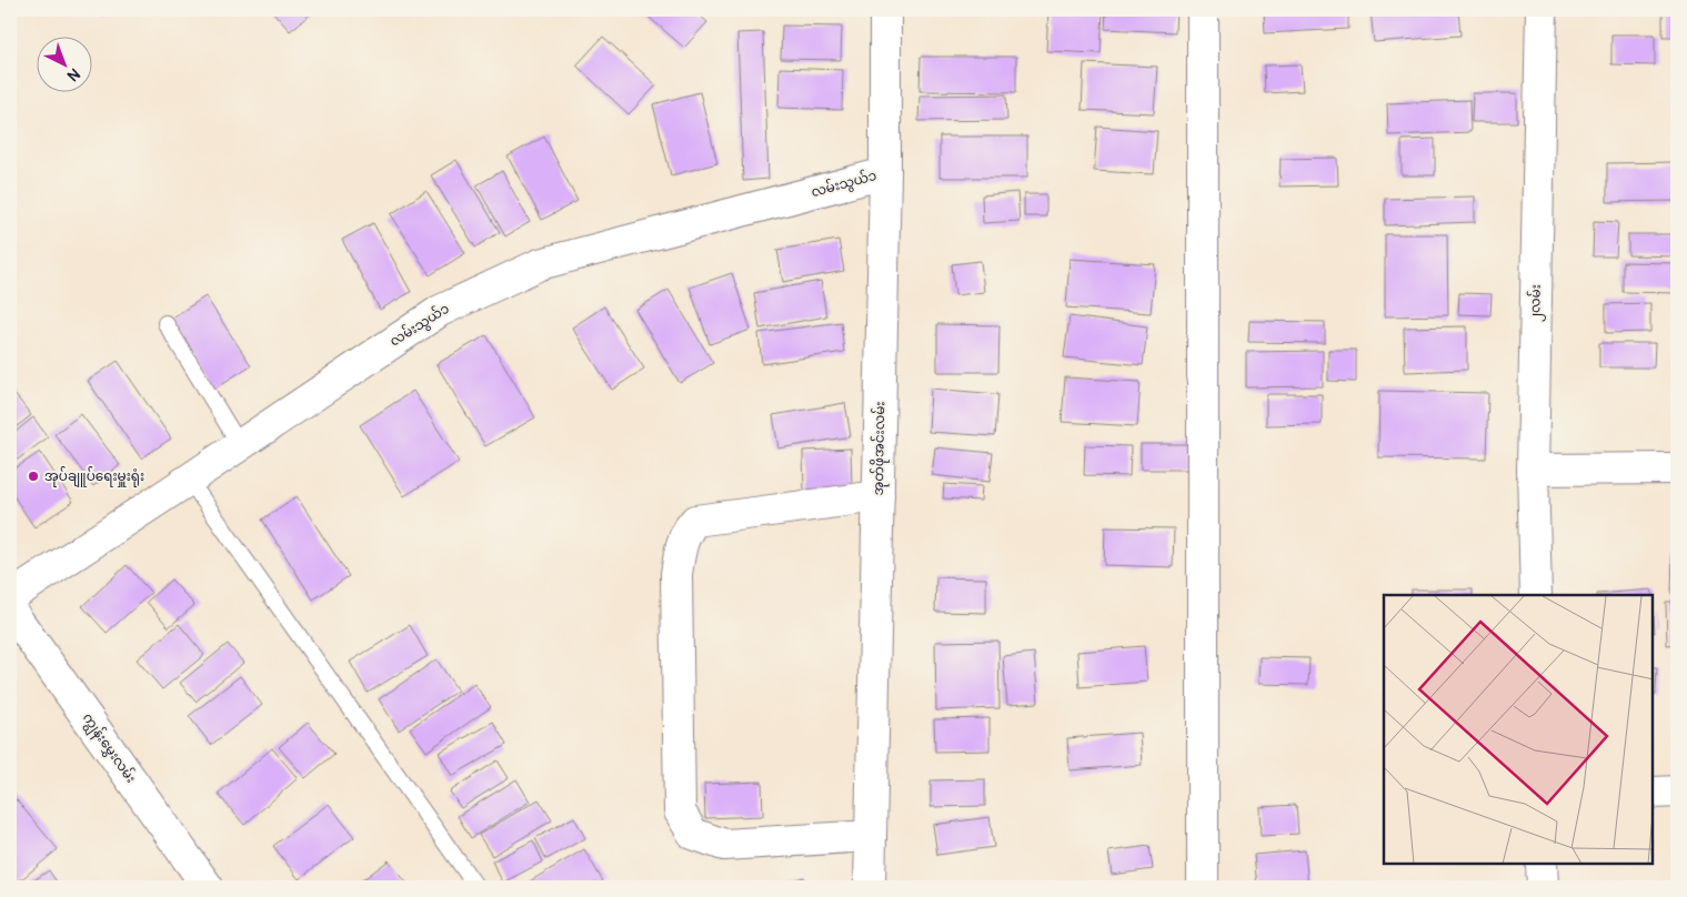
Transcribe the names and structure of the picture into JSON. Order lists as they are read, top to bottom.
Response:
{
  "streets": {
    "street": [
      "လမ်းသွယ်၁",
      "၂လမ်း",
      "အုတ်ဖိုအင်းလမ်း",
      "ကျွန်းမွှေးလမ်း"
    ]
  },
  "crossings": [
    ["လမ်းသွယ်၁", "အုတ်ဖိုအင်းလမ်း"]
  ],
  "places": ["အုပ်ချူပ်ရေးမှူးရုံး"],
  "north": "bottom right"
}
